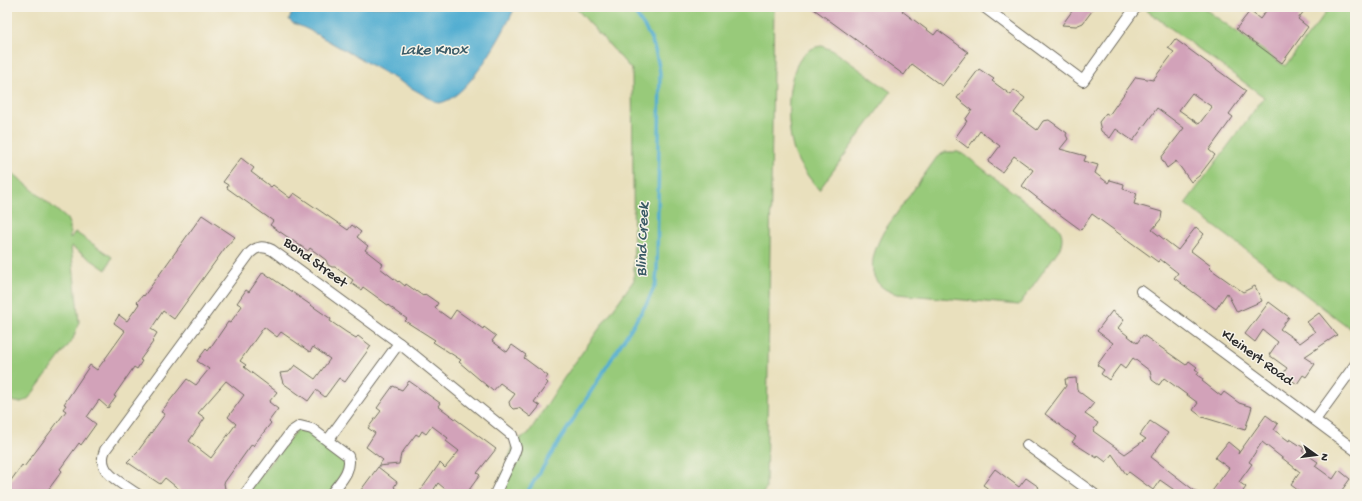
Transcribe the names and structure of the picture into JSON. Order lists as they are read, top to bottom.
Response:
{
  "streets": {
    "street": ["Bond Street", "Kleinert Road"]
  },
  "water": ["Lake Knox", "Blind Creek"],
  "north": "right"
}
